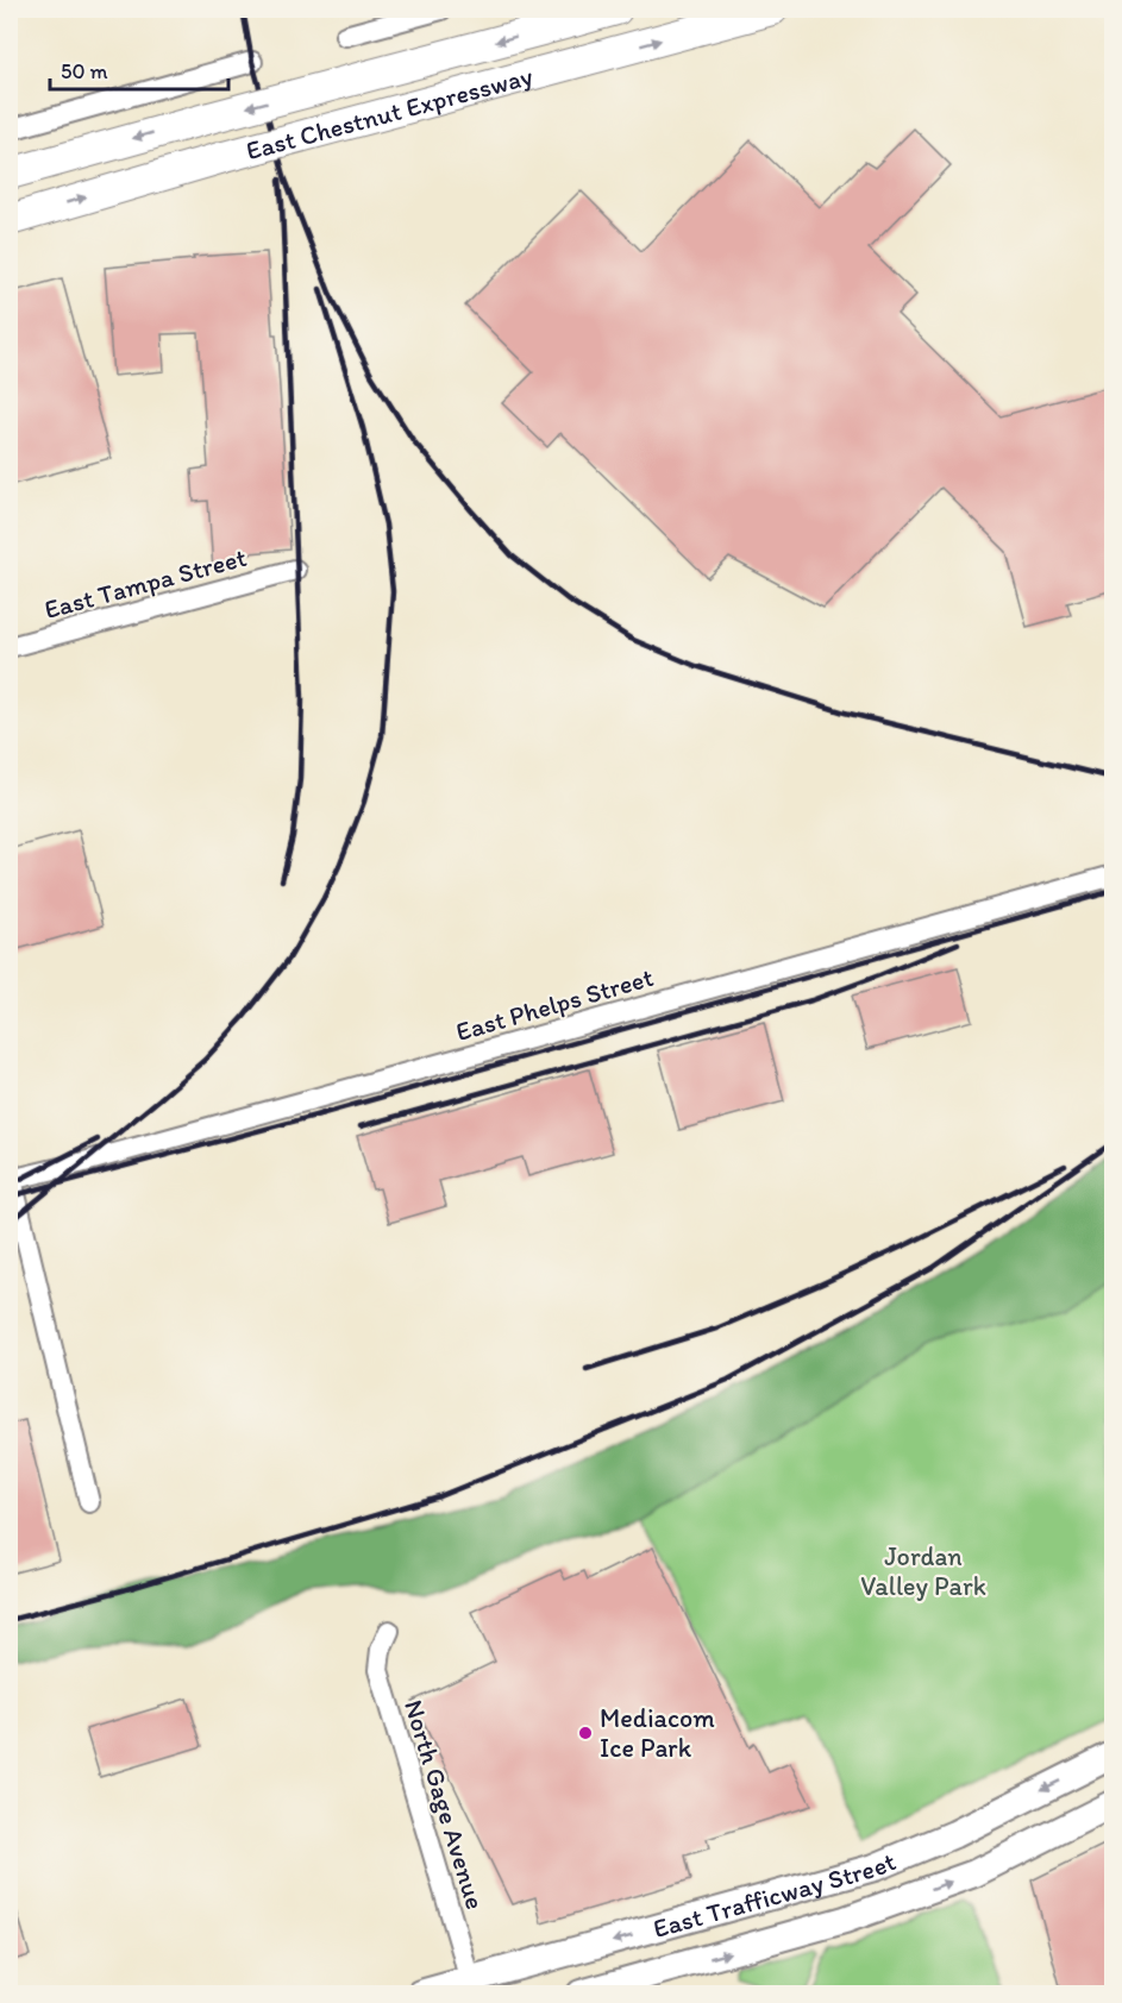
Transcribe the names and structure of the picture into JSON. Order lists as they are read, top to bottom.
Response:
{
  "streets": {
    "main road": ["East Chestnut Expressway", "East Trafficway Street"],
    "street": ["East Tampa Street", "East Phelps Street", "North Gage Avenue"]
  },
  "crossings": [
    ["North Gage Avenue", "East Trafficway Street"]
  ],
  "parks": ["Jordan Valley Park"],
  "places": ["Mediacom Ice Park"],
  "scale_bar": "50 m"
}
